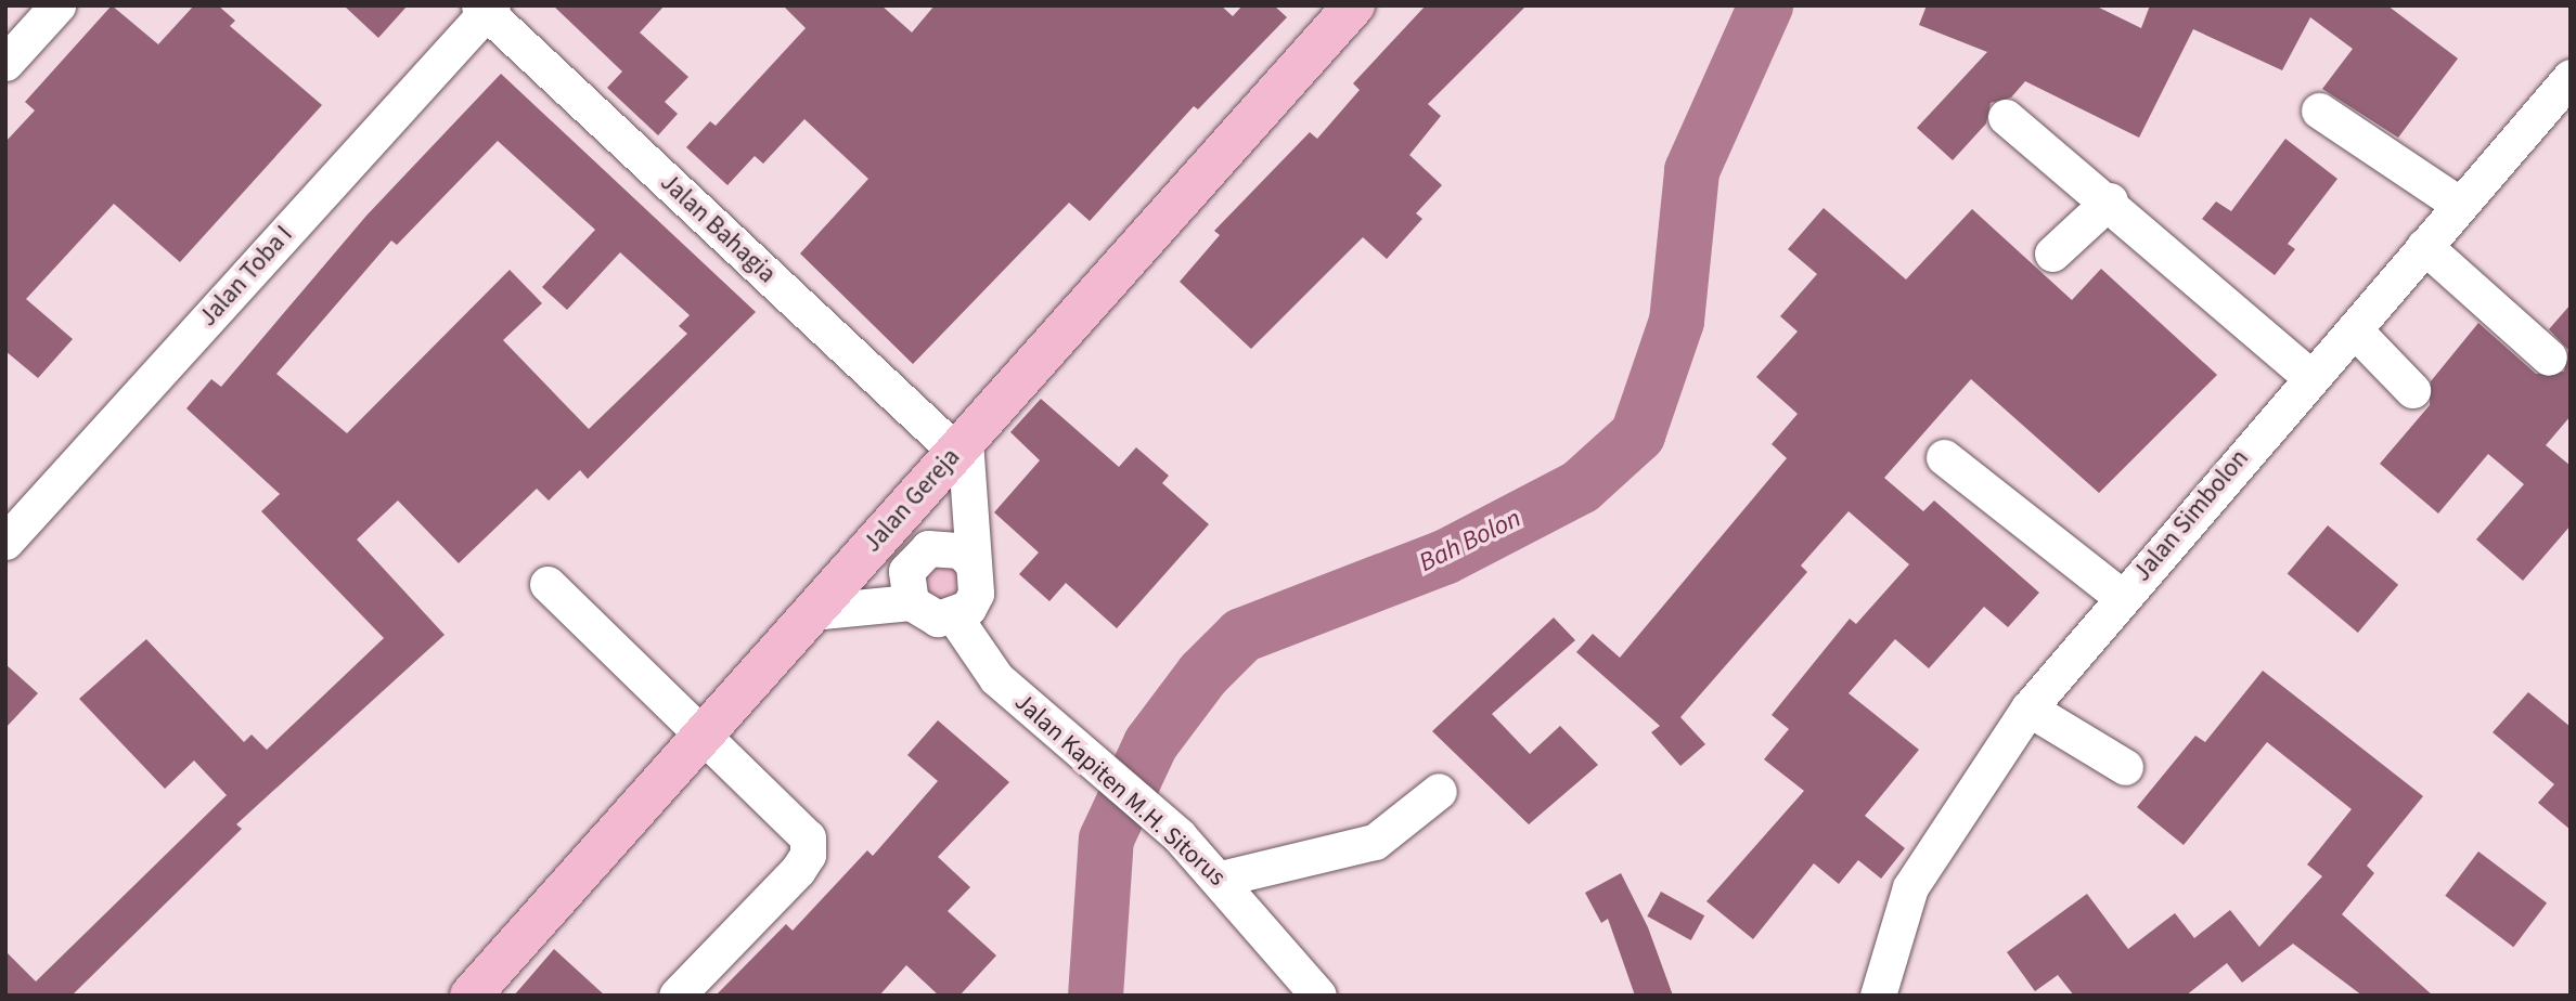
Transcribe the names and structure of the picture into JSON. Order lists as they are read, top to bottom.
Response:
{
  "streets": {
    "main road": ["Jalan Gereja"],
    "street": [
      "Jalan Bahagia",
      "Jalan Toba I",
      "Jalan Simbolon",
      "Jalan Kapiten M.H. Sitorus"
    ]
  },
  "crossings": [
    ["Jalan Bahagia", "Jalan Toba I"],
    ["Jalan Bahagia", "Jalan Gereja"]
  ],
  "water": ["Bah Bolon"]
}
